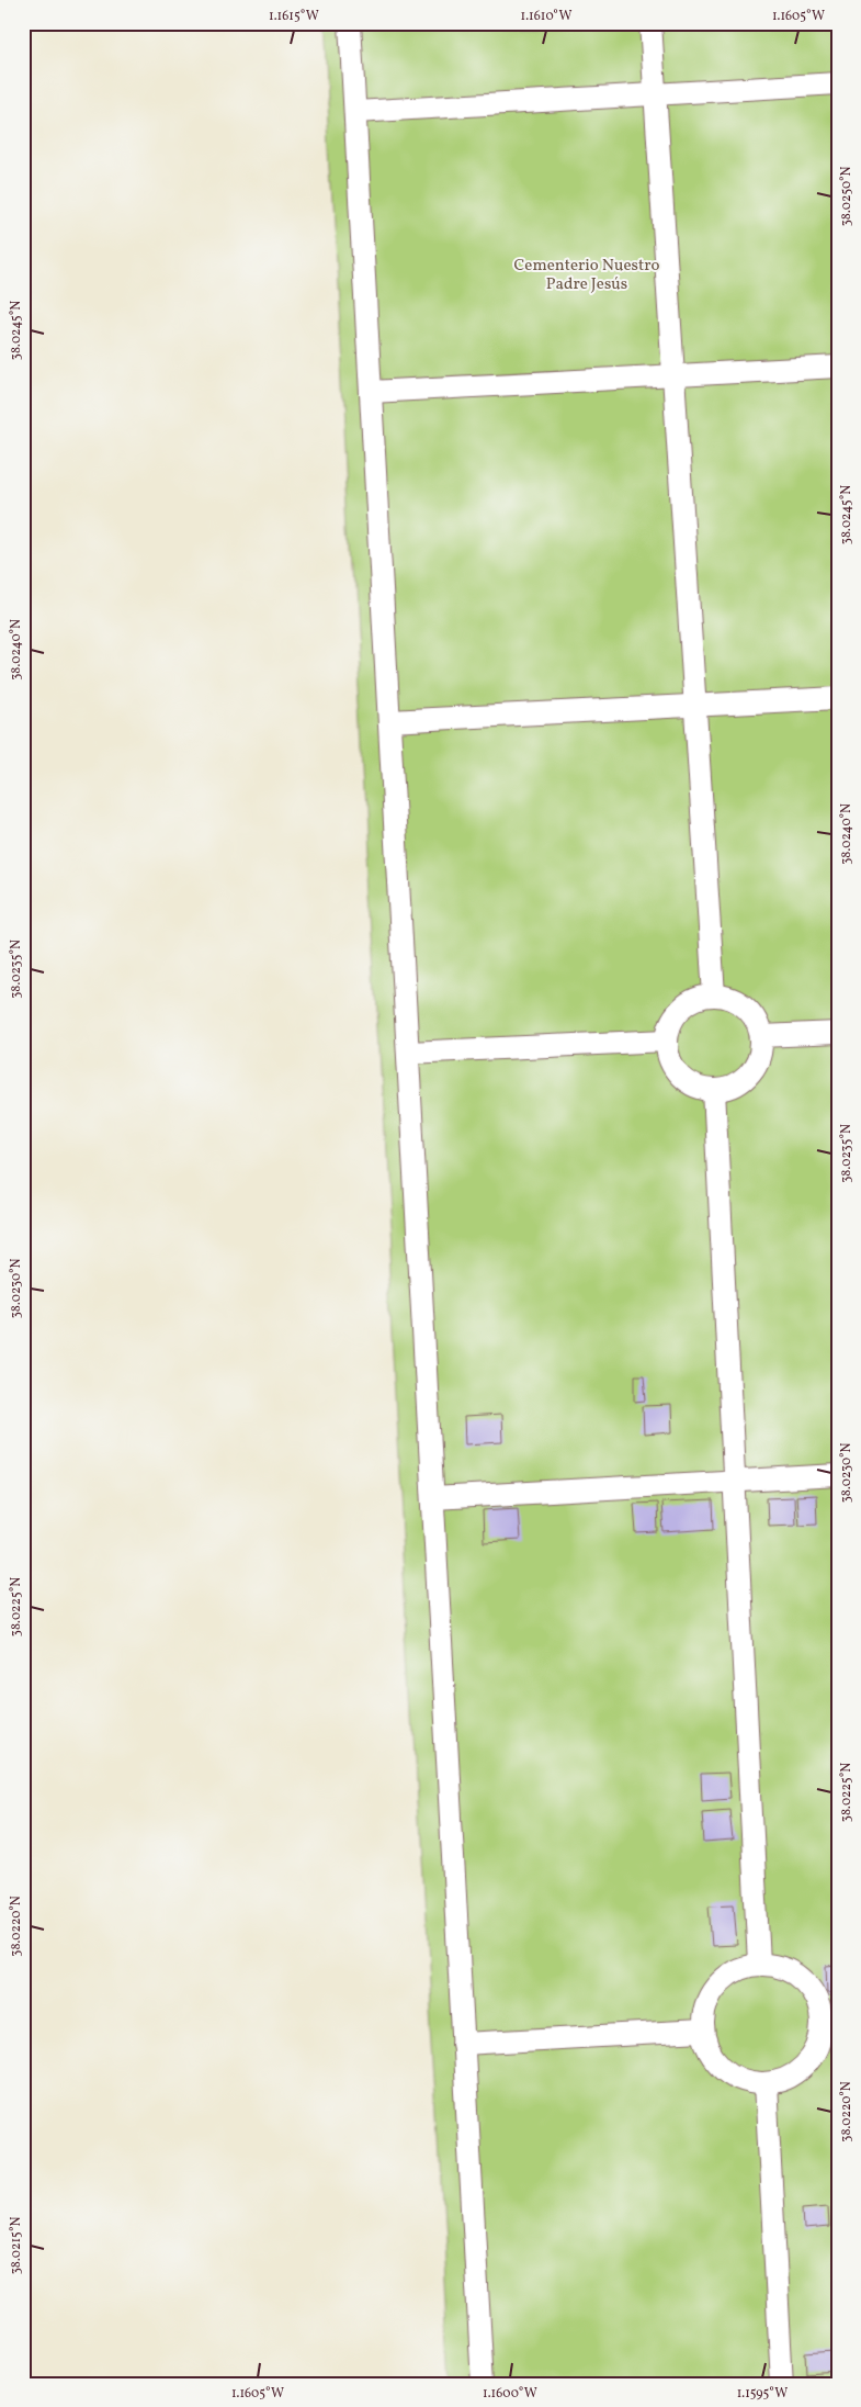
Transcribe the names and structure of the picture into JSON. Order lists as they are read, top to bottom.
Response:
{
  "parks": ["Cementerio Nuestro Padre Jesús"],
  "coordinates": [
    "1.1615°W",
    "1.1610°W",
    "1.1605°W",
    "38.0250°N",
    "38.0245°N",
    "38.0240°N",
    "38.0235°N",
    "38.0230°N",
    "38.0225°N",
    "38.0220°N",
    "38.0215°N",
    "1.1600°W",
    "1.1595°W"
  ]
}
